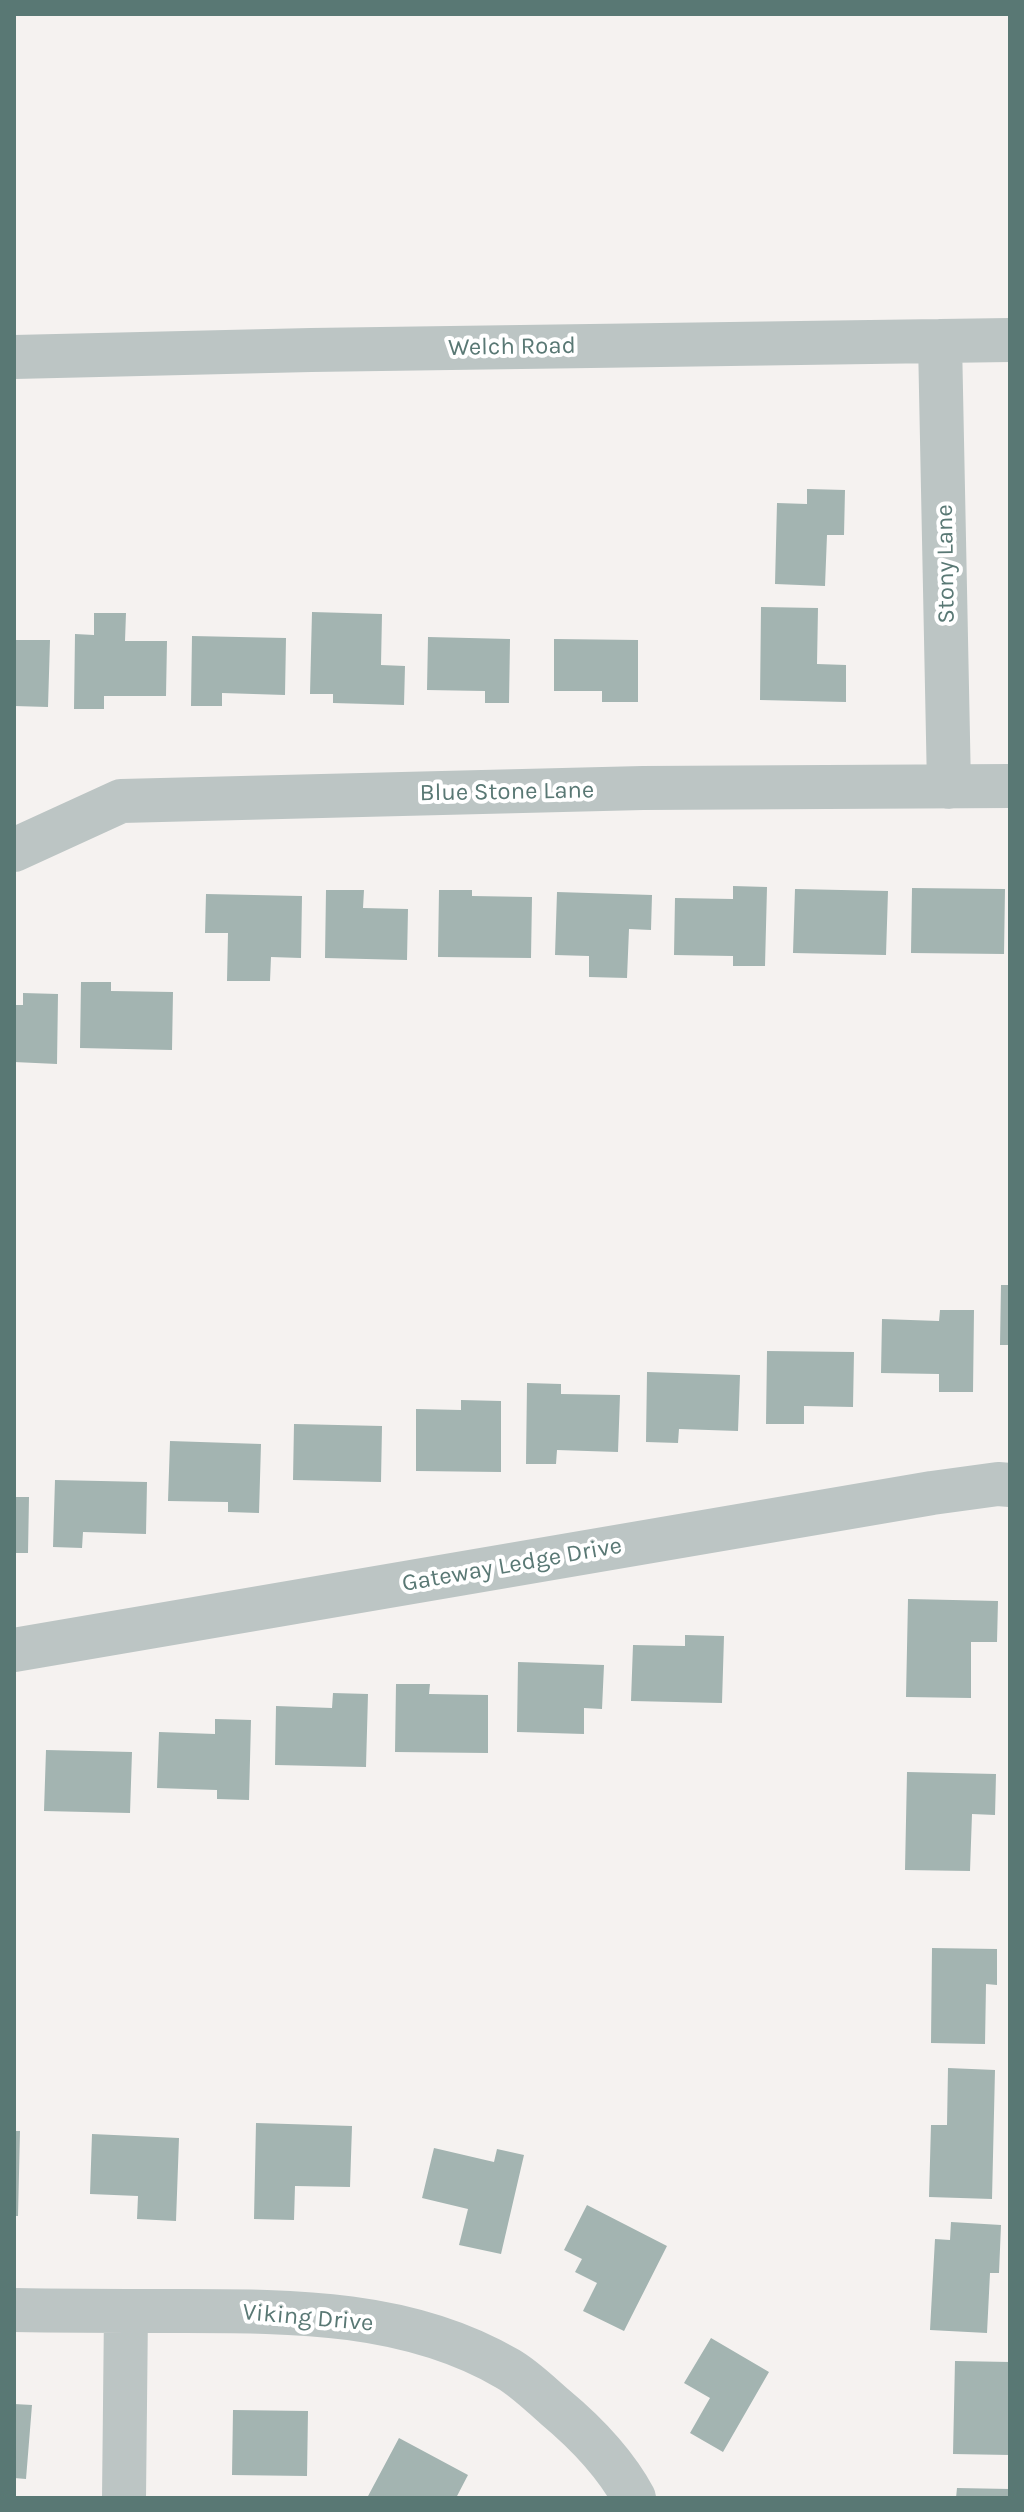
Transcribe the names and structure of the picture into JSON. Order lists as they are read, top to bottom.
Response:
{
  "streets": {
    "street": [
      "Welch Road",
      "Stony Lane",
      "Blue Stone Lane",
      "Gateway Ledge Drive",
      "Viking Drive"
    ]
  },
  "crossings": [
    ["Welch Road", "Stony Lane"],
    ["Stony Lane", "Blue Stone Lane"]
  ]
}
